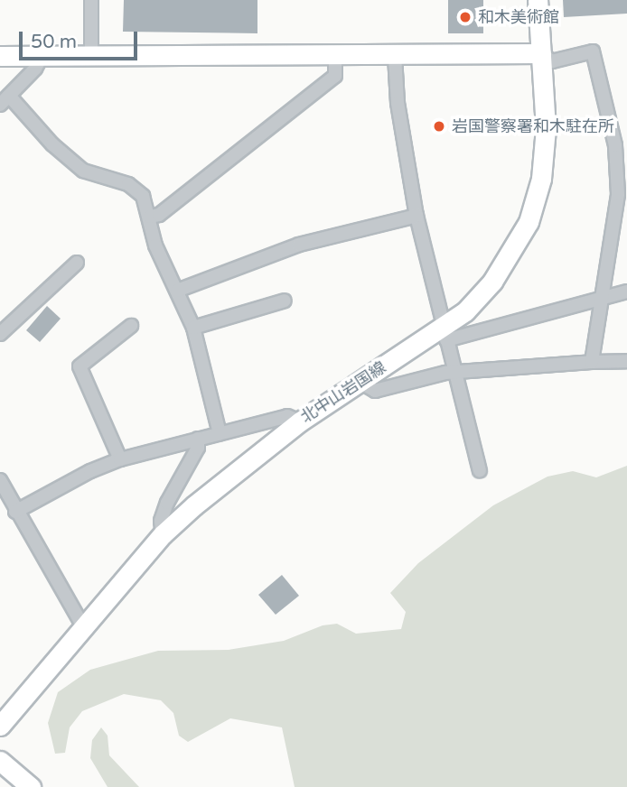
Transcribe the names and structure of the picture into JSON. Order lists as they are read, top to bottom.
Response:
{
  "streets": {
    "main road": ["北中山岩国線"]
  },
  "places": ["和木美術館", "岩国警察署和木駐在所"],
  "scale_bar": "50 m"
}
